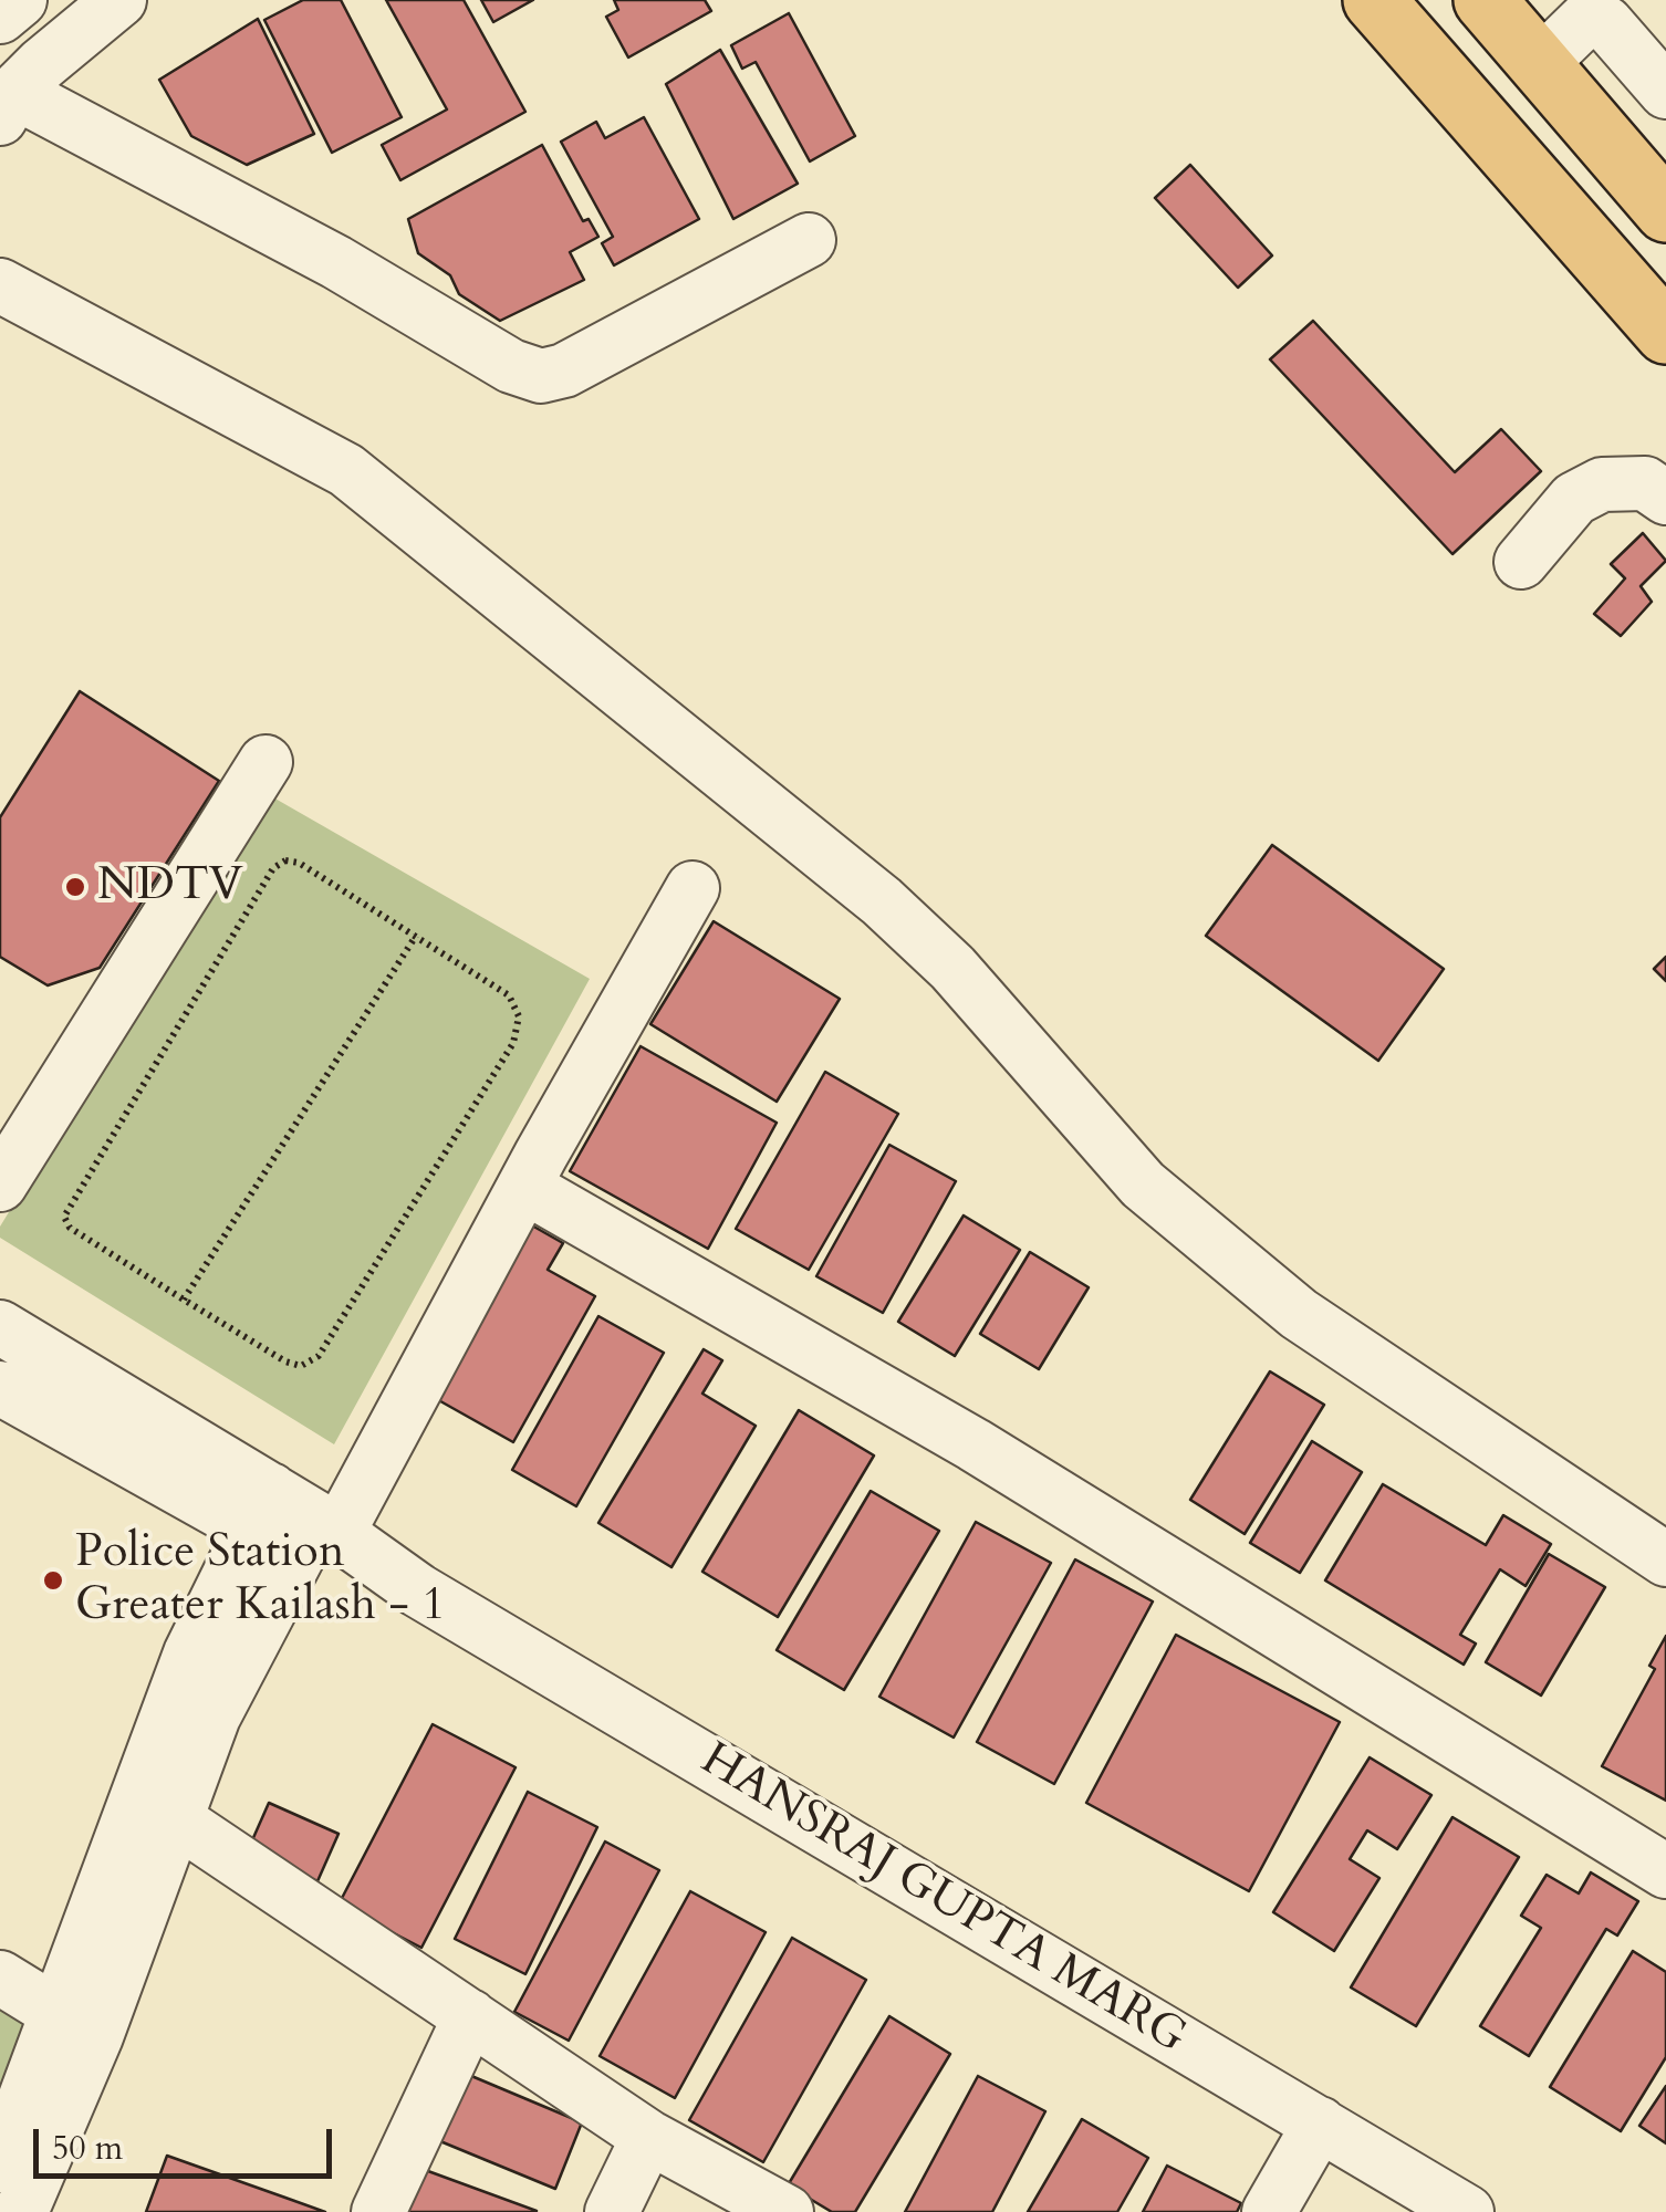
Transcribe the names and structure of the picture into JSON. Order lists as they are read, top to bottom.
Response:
{
  "streets": {
    "street": ["HANSRAJ GUPTA MARG"]
  },
  "places": ["NDTV", "Police Station Greater Kailash - 1"],
  "scale_bar": "50 m"
}
